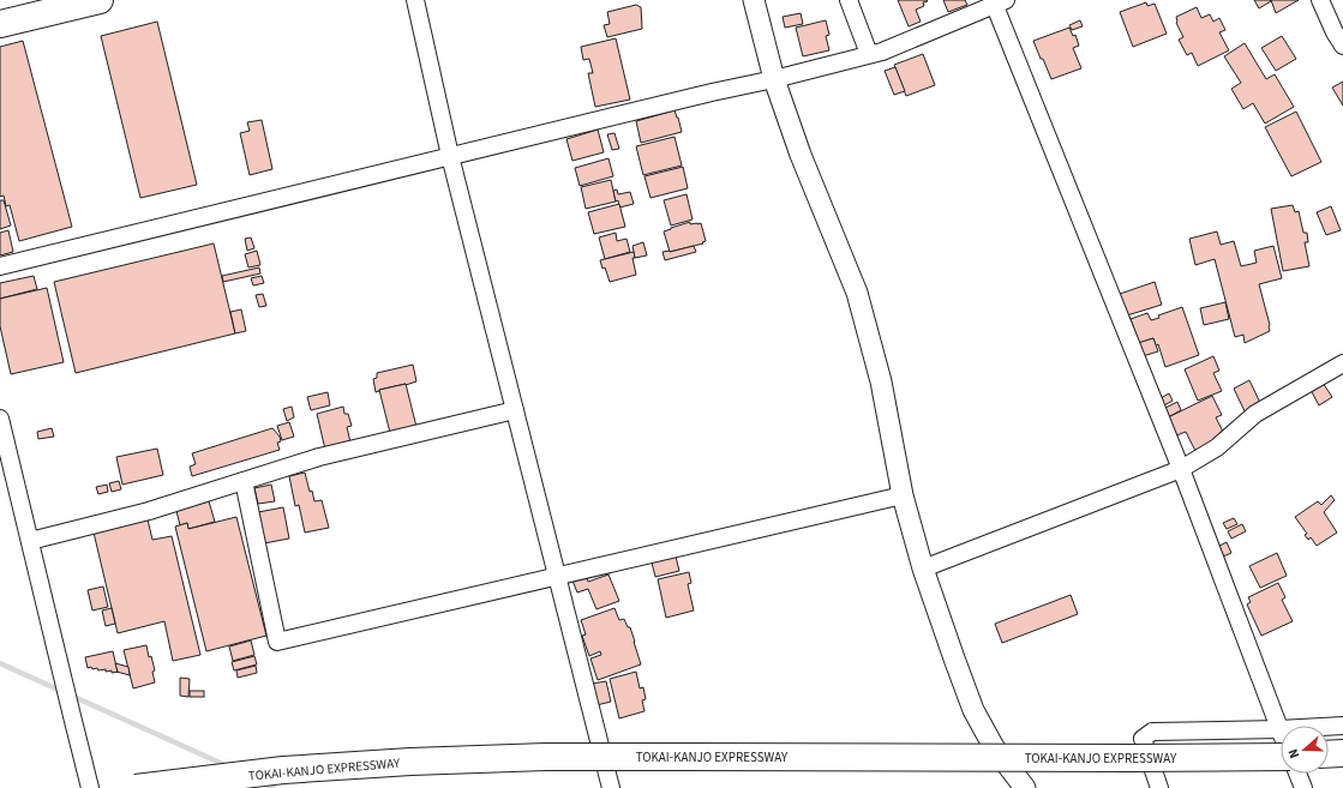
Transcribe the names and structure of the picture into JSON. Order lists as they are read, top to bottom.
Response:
{
  "streets": {
    "main road": ["TOKAI-KANJO EXPRESSWAY"]
  },
  "north": "left"
}
